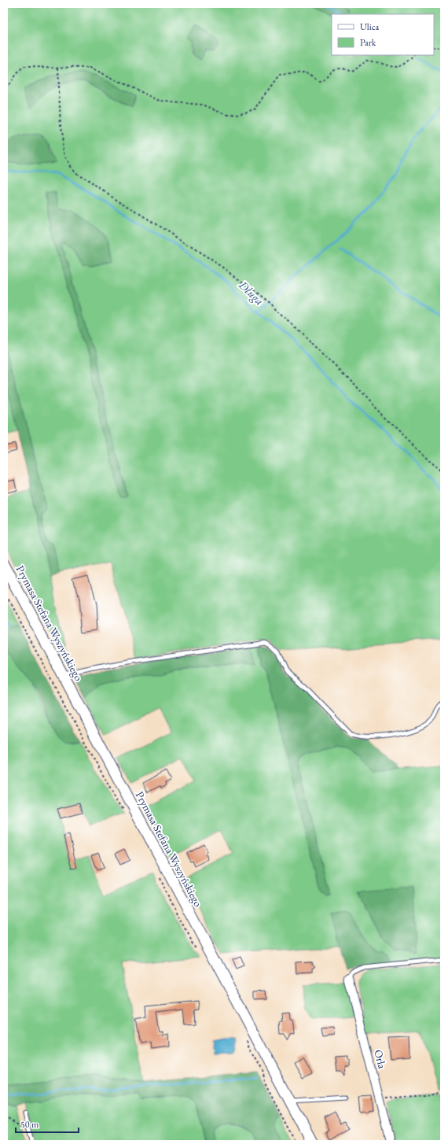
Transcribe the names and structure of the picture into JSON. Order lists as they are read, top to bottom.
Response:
{
  "streets": {
    "street": ["Prymasa Stefana Wyszyńskiego", "Orla"]
  },
  "water": ["Długa"],
  "legend": ["Ulica", "Park"],
  "scale_bar": "50 m"
}
